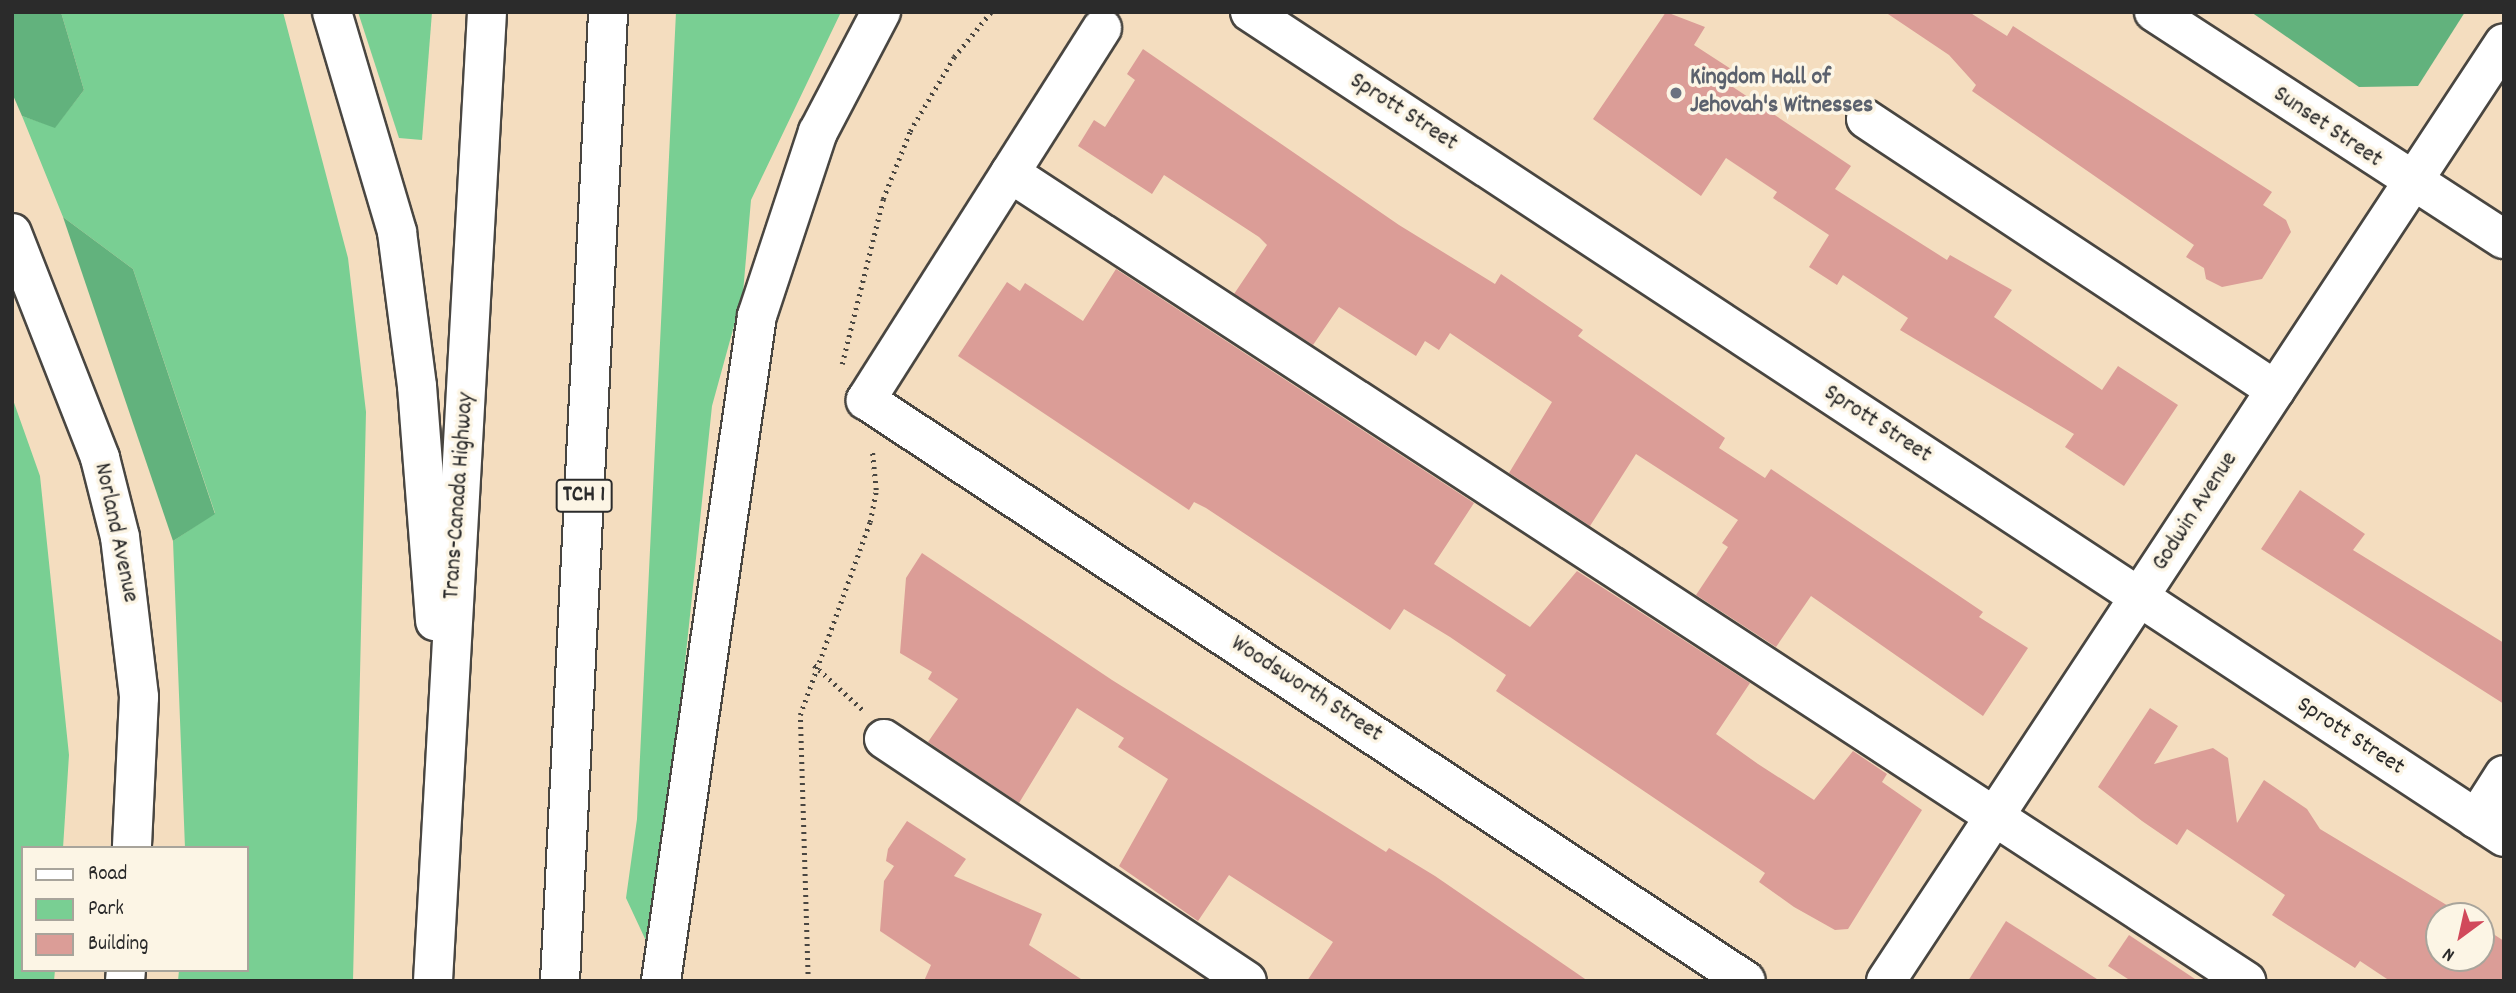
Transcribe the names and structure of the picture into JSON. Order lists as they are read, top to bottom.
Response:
{
  "streets": {
    "main road": [
      "Sprott Street",
      "Sunset Street",
      "Trans-Canada Highway",
      "TCH 1",
      "Godwin Avenue",
      "Norland Avenue",
      "Woodsworth Street"
    ]
  },
  "crossings": [
    ["Sprott Street", "Godwin Avenue"],
    ["Sunset Street", "Godwin Avenue"]
  ],
  "places": ["Kingdom Hall of Jehovah's Witnesses"],
  "legend": ["Road", "Park", "Building"],
  "north": "bottom left"
}
